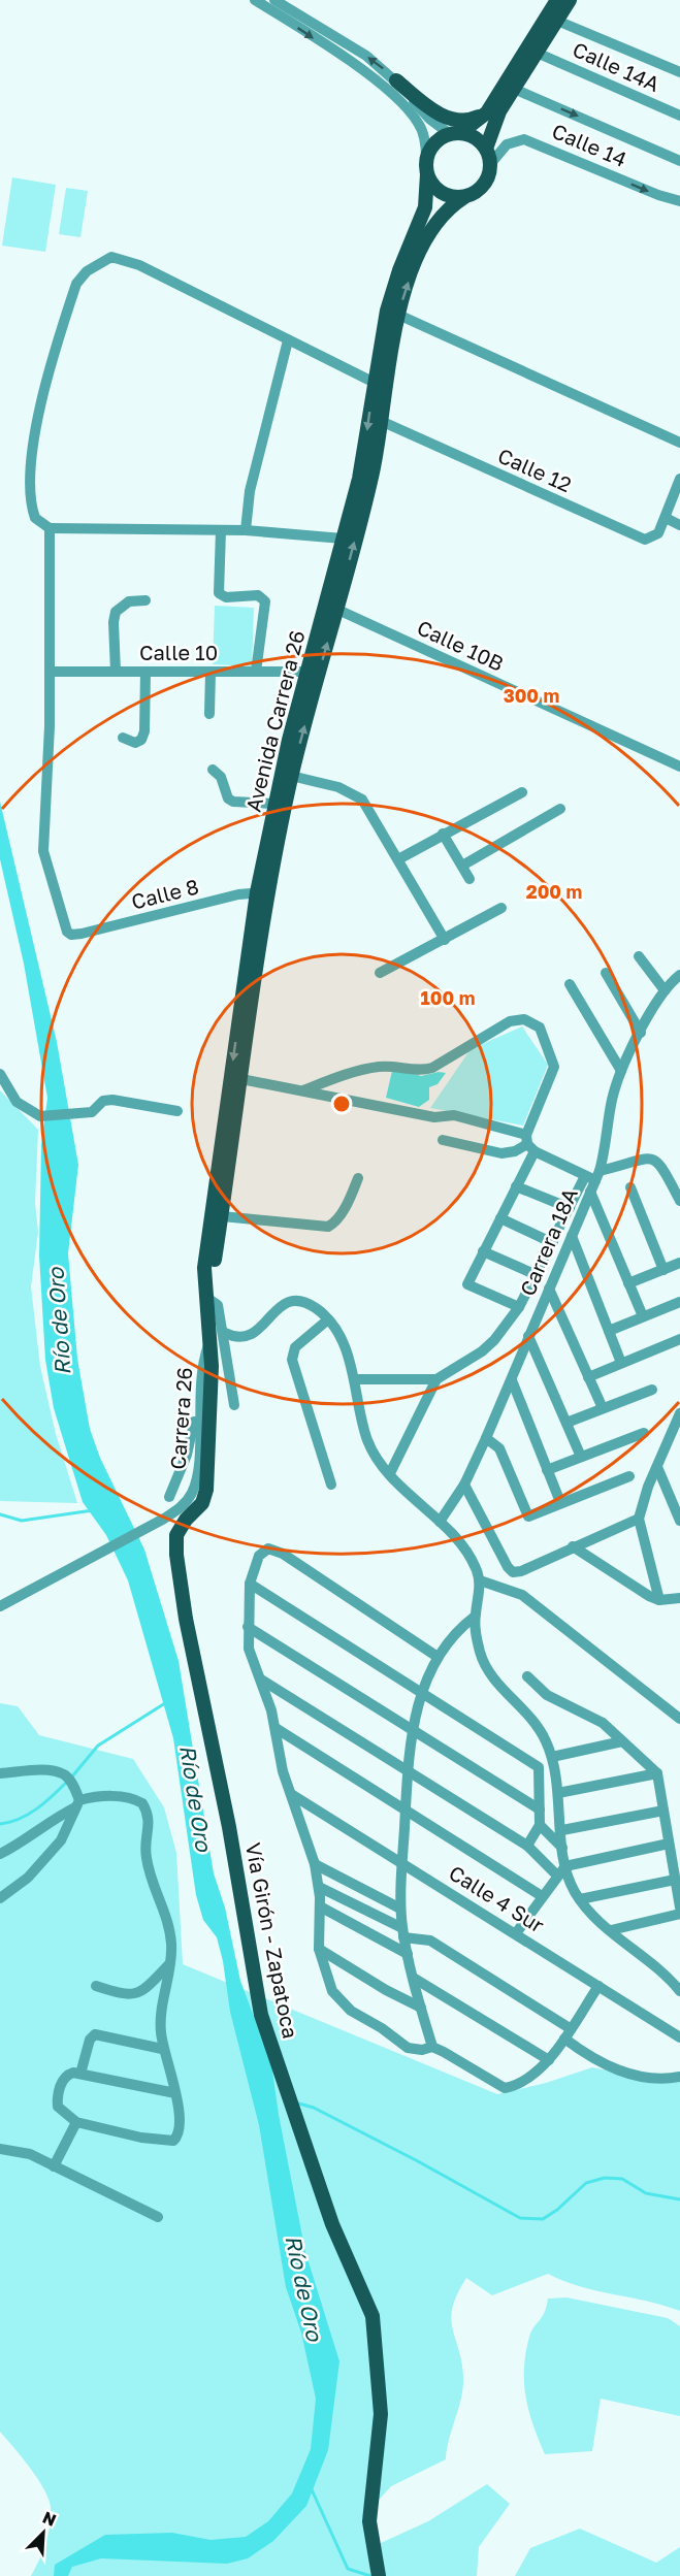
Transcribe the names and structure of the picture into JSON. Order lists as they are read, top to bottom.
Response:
{
  "streets": {
    "main road": ["Avenida Carrera 26", "Vía Girón - Zapatoca"],
    "street": [
      "Calle 14A",
      "Calle 14",
      "Calle 12",
      "Calle 10B",
      "Calle 10",
      "Calle 8",
      "Carrera 18A",
      "Carrera 26",
      "Calle 4 Sur"
    ]
  },
  "crossings": [
    ["Calle 14", "Avenida Carrera 26"],
    ["Calle 12", "Avenida Carrera 26"],
    ["Calle 10B", "Avenida Carrera 26"],
    ["Calle 10", "Avenida Carrera 26"],
    ["Calle 10", "Calle 8"],
    ["Avenida Carrera 26", "Calle 8"],
    ["Avenida Carrera 26", "Carrera 26"],
    ["Avenida Carrera 26", "Vía Girón - Zapatoca"],
    ["Carrera 26", "Vía Girón - Zapatoca"]
  ],
  "water": ["Río de Oro"],
  "north": "top right",
  "rings": ["300 m", "200 m", "100 m"]
}
